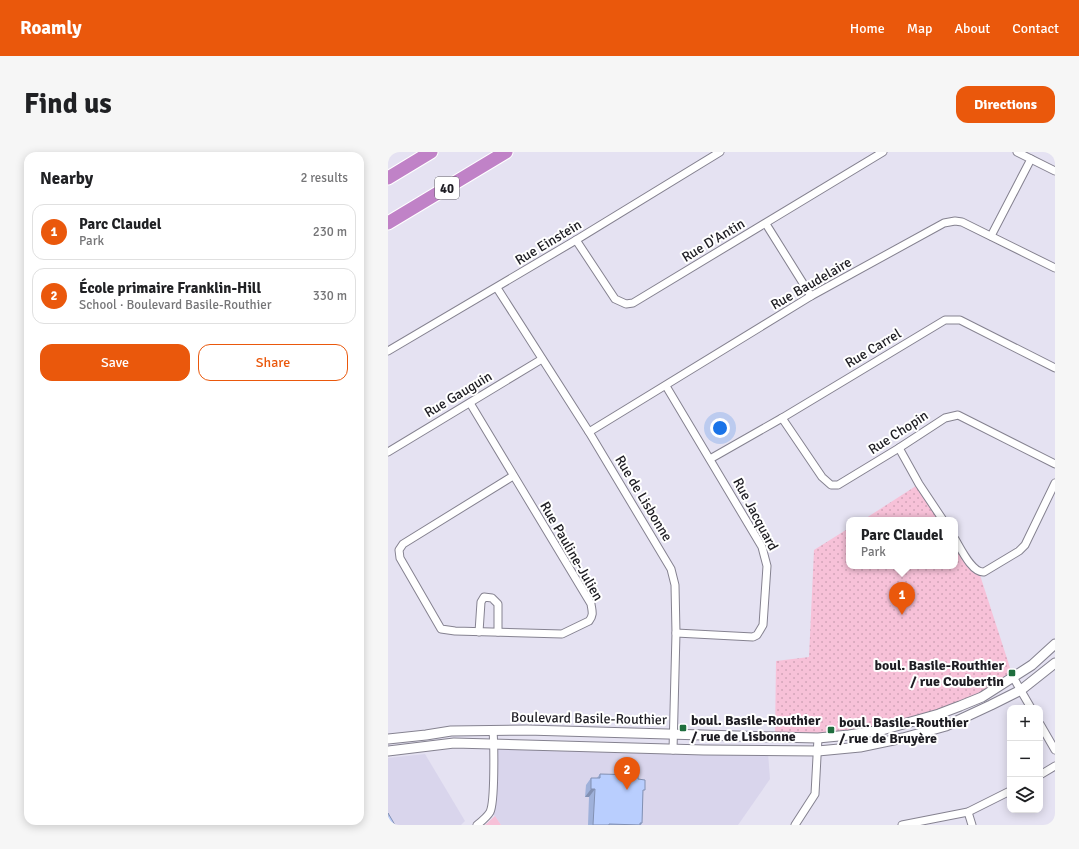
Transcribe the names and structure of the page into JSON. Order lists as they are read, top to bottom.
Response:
{
  "streets": {
    "highway": ["40"],
    "street": [
      "Rue D'Antin",
      "Rue Einstein",
      "Rue Baudelaire",
      "Rue Carrel",
      "Rue Gauguin",
      "Rue Chopin",
      "Rue de Lisbonne",
      "Rue Jacquard",
      "Rue Pauline-Julien",
      "Boulevard Basile-Routhier"
    ]
  },
  "crossings": [
    ["Rue D'Antin", "Rue Einstein"],
    ["Rue Einstein", "Rue de Lisbonne"],
    ["Rue Baudelaire", "Rue de Lisbonne"],
    ["Rue Baudelaire", "Rue Jacquard"],
    ["Rue Carrel", "Rue Chopin"],
    ["Rue Carrel", "Rue Jacquard"],
    ["Rue Gauguin", "Rue de Lisbonne"],
    ["Rue Gauguin", "Rue Pauline-Julien"],
    ["Rue de Lisbonne", "Rue Jacquard"],
    ["Rue de Lisbonne", "Boulevard Basile-Routhier"]
  ],
  "places": {
    "transit": ["boul. Basile-Routhier / rue Coubertin", "boul. Basile-Routhier / rue de Lisbonne", "boul. Basile-Routhier / rue de Bruyère"]
  },
  "page": {
    "header": "Roamly",
    "nav": [
      "Home",
      "Map",
      "About",
      "Contact"
    ],
    "buttons": [
      "Directions",
      ["Save", "Share"]
    ],
    "title": "Find us",
    "heading": ["Nearby", "2 results"],
    "list": [
      {
        "mark": "1",
        "name": "Parc Claudel",
        "note": "Park",
        "value": "230 m"
      },
      {
        "mark": "2",
        "name": "École primaire Franklin-Hill",
        "note": "School · Boulevard Basile-Routhier",
        "value": "330 m"
      }
    ],
    "popup": ["Parc Claudel", "Park"],
    "pins": ["1", "2"],
    "map_buttons": ["+", "−"]
  }
}
